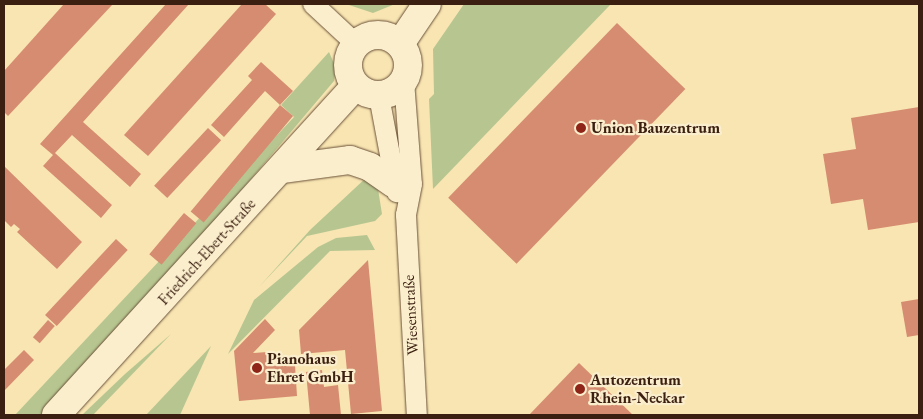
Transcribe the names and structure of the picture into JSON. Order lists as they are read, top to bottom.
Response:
{
  "streets": {
    "street": ["Friedrich-Ebert-Straße", "Wiesenstraße"]
  },
  "crossings": [
    ["Friedrich-Ebert-Straße", "Wiesenstraße"]
  ],
  "places": ["Union Bauzentrum", "Pianohaus Ehret GmbH", "Autozentrum Rhein-Neckar"]
}
